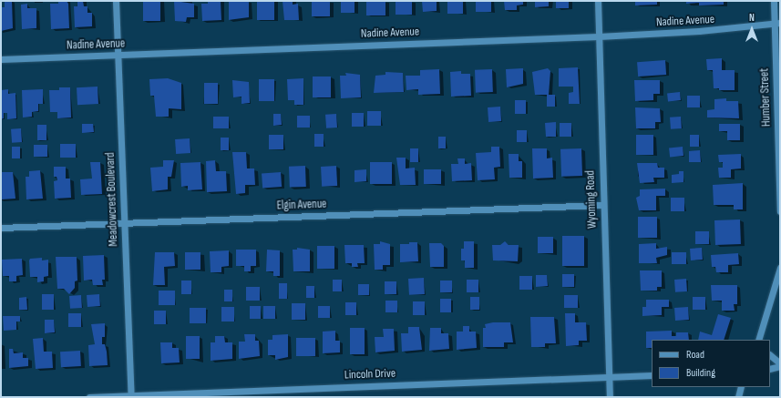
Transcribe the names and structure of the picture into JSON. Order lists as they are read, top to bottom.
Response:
{
  "streets": {
    "street": [
      "Nadine Avenue",
      "Humber Street",
      "Meadowcrest Boulevard",
      "Wyoming Road",
      "Elgin Avenue",
      "Lincoln Drive"
    ]
  },
  "crossings": [
    ["Nadine Avenue", "Humber Street"],
    ["Nadine Avenue", "Meadowcrest Boulevard"],
    ["Nadine Avenue", "Wyoming Road"],
    ["Meadowcrest Boulevard", "Elgin Avenue"],
    ["Meadowcrest Boulevard", "Lincoln Drive"],
    ["Wyoming Road", "Elgin Avenue"],
    ["Wyoming Road", "Lincoln Drive"]
  ],
  "legend": ["Road", "Building"],
  "north": "top"
}
